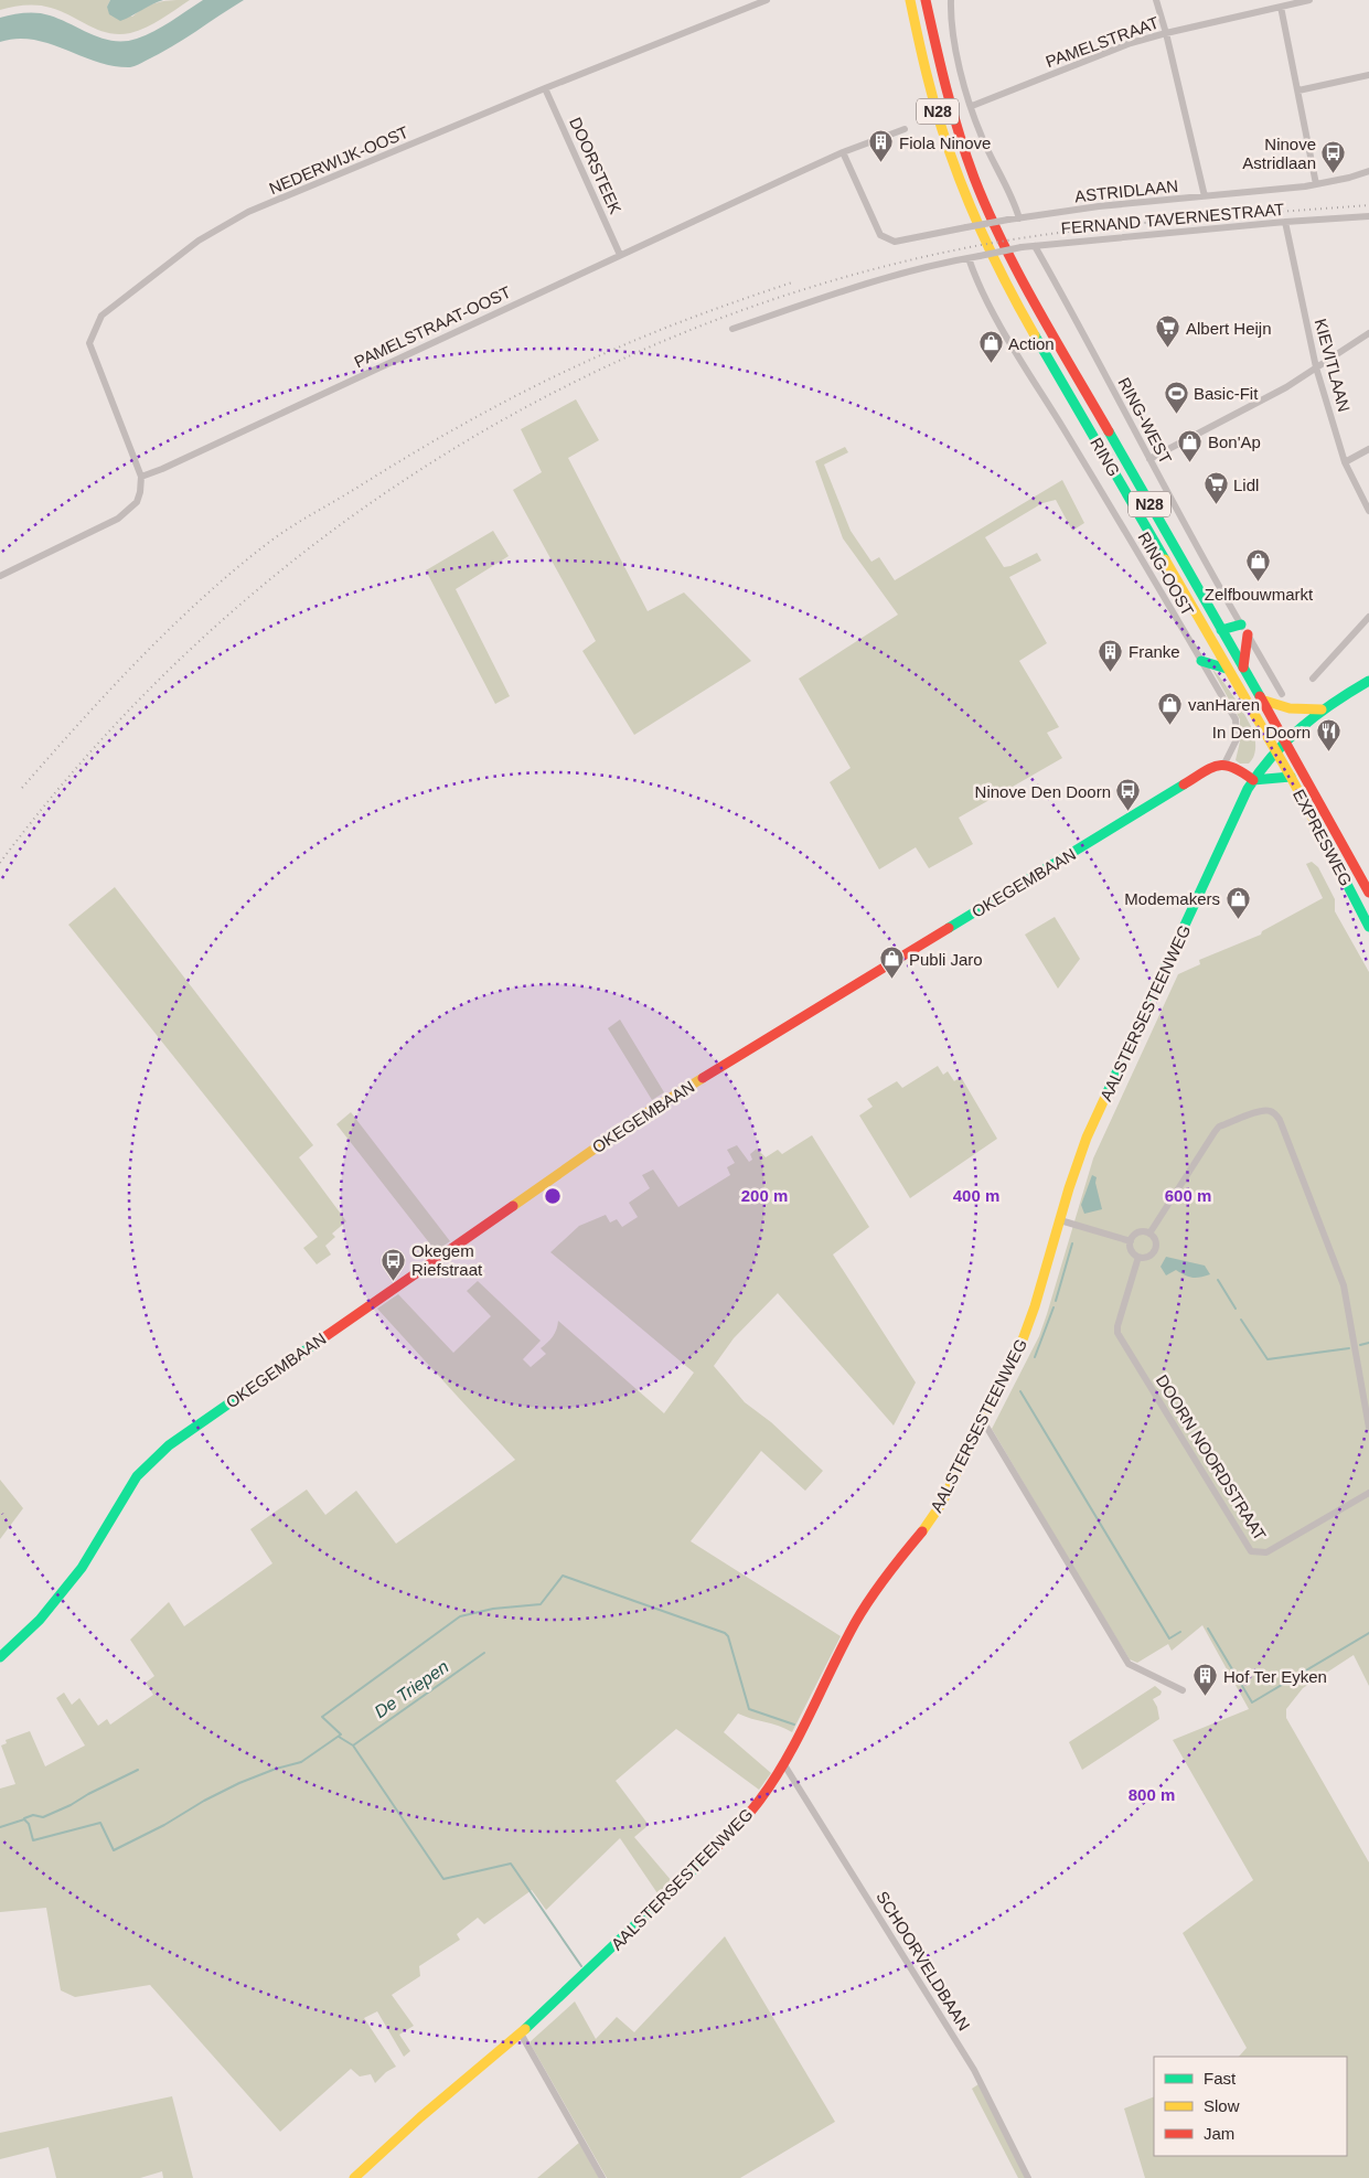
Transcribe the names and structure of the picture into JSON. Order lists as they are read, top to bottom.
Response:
{
  "streets": {
    "main road": [
      "N28",
      "RING",
      "EXPRESWEG",
      "OKEGEMBAAN",
      "AALSTERSESTEENWEG"
    ],
    "street": [
      "PAMELSTRAAT",
      "NEDERWIJK-OOST",
      "DOORSTEEK",
      "ASTRIDLAAN",
      "FERNAND TAVERNESTRAAT",
      "PAMELSTRAAT-OOST",
      "KIEVITLAAN",
      "RING-WEST",
      "RING-OOST",
      "DOORN NOORDSTRAAT",
      "SCHOORVELDBAAN"
    ]
  },
  "crossings": [
    ["NEDERWIJK-OOST", "DOORSTEEK"],
    ["NEDERWIJK-OOST", "PAMELSTRAAT-OOST"],
    ["DOORSTEEK", "PAMELSTRAAT-OOST"],
    ["ASTRIDLAAN", "PAMELSTRAAT-OOST"],
    ["FERNAND TAVERNESTRAAT", "KIEVITLAAN"],
    ["FERNAND TAVERNESTRAAT", "RING-WEST"],
    ["FERNAND TAVERNESTRAAT", "RING-OOST"],
    ["RING", "EXPRESWEG"],
    ["RING", "AALSTERSESTEENWEG"],
    ["RING-OOST", "OKEGEMBAAN"],
    ["EXPRESWEG", "AALSTERSESTEENWEG"],
    ["AALSTERSESTEENWEG", "SCHOORVELDBAAN"]
  ],
  "water": ["De Triepen"],
  "places": {
    "building": ["Fiola Ninove", "Franke", "Hof Ter Eyken"],
    "bus stop": ["Ninove Astridlaan", "Ninove Den Doorn", "Okegem Riefstraat"],
    "supermarket": ["Albert Heijn", "Lidl"],
    "shop": [
      "Action",
      "Bon'Ap",
      "Zelfbouwmarkt",
      "vanHaren",
      "Modemakers",
      "Publi Jaro"
    ],
    "sports": ["Basic-Fit"],
    "restaurant": ["In Den Doorn"]
  },
  "legend": ["Fast", "Slow", "Jam"],
  "rings": [
    "200 m",
    "400 m",
    "600 m",
    "800 m"
  ]
}
